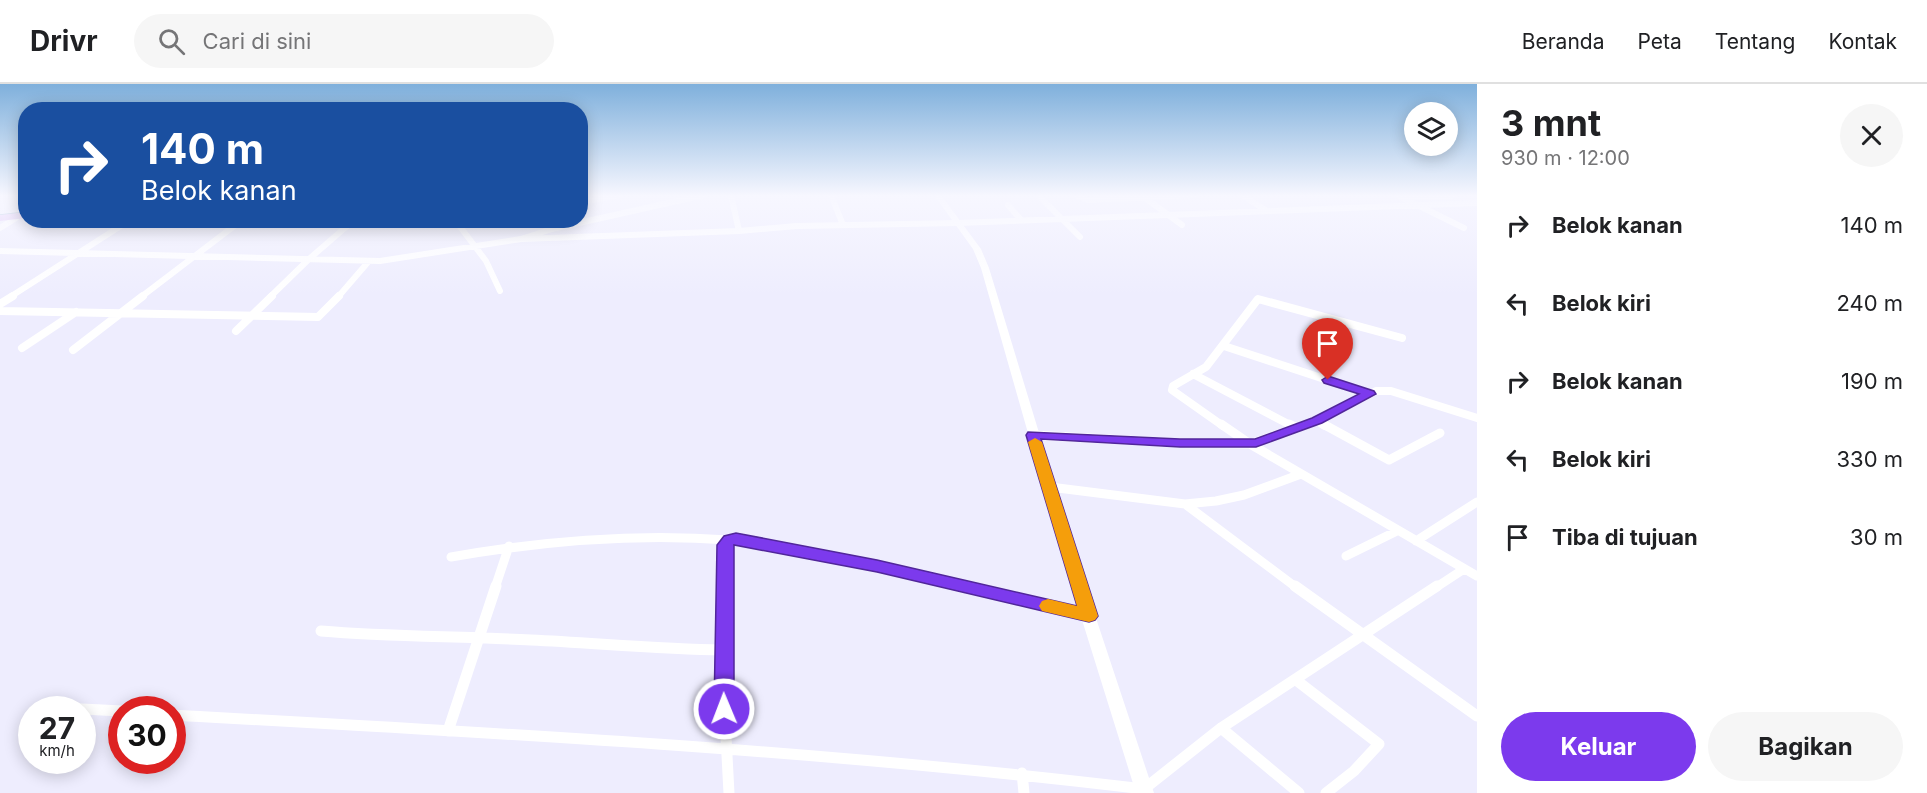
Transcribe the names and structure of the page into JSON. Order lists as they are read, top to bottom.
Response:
{
  "page": {
    "header": "Drivr",
    "search": "Cari di sini",
    "nav": [
      "Beranda",
      "Peta",
      "Tentang",
      "Kontak"
    ],
    "heading": ["3 mnt", "930 m · 12:00"],
    "turn": ["140 m", "Belok kanan"],
    "list": [
      {
        "name": "Belok kanan",
        "value": "140 m"
      },
      {
        "name": "Belok kiri",
        "value": "240 m"
      },
      {
        "name": "Belok kanan",
        "value": "190 m"
      },
      {
        "name": "Belok kiri",
        "value": "330 m"
      },
      {
        "name": "Tiba di tujuan",
        "value": "30 m"
      }
    ],
    "speed": "27 km/h",
    "limit": "30",
    "buttons": ["Keluar", "Bagikan"]
  }
}
